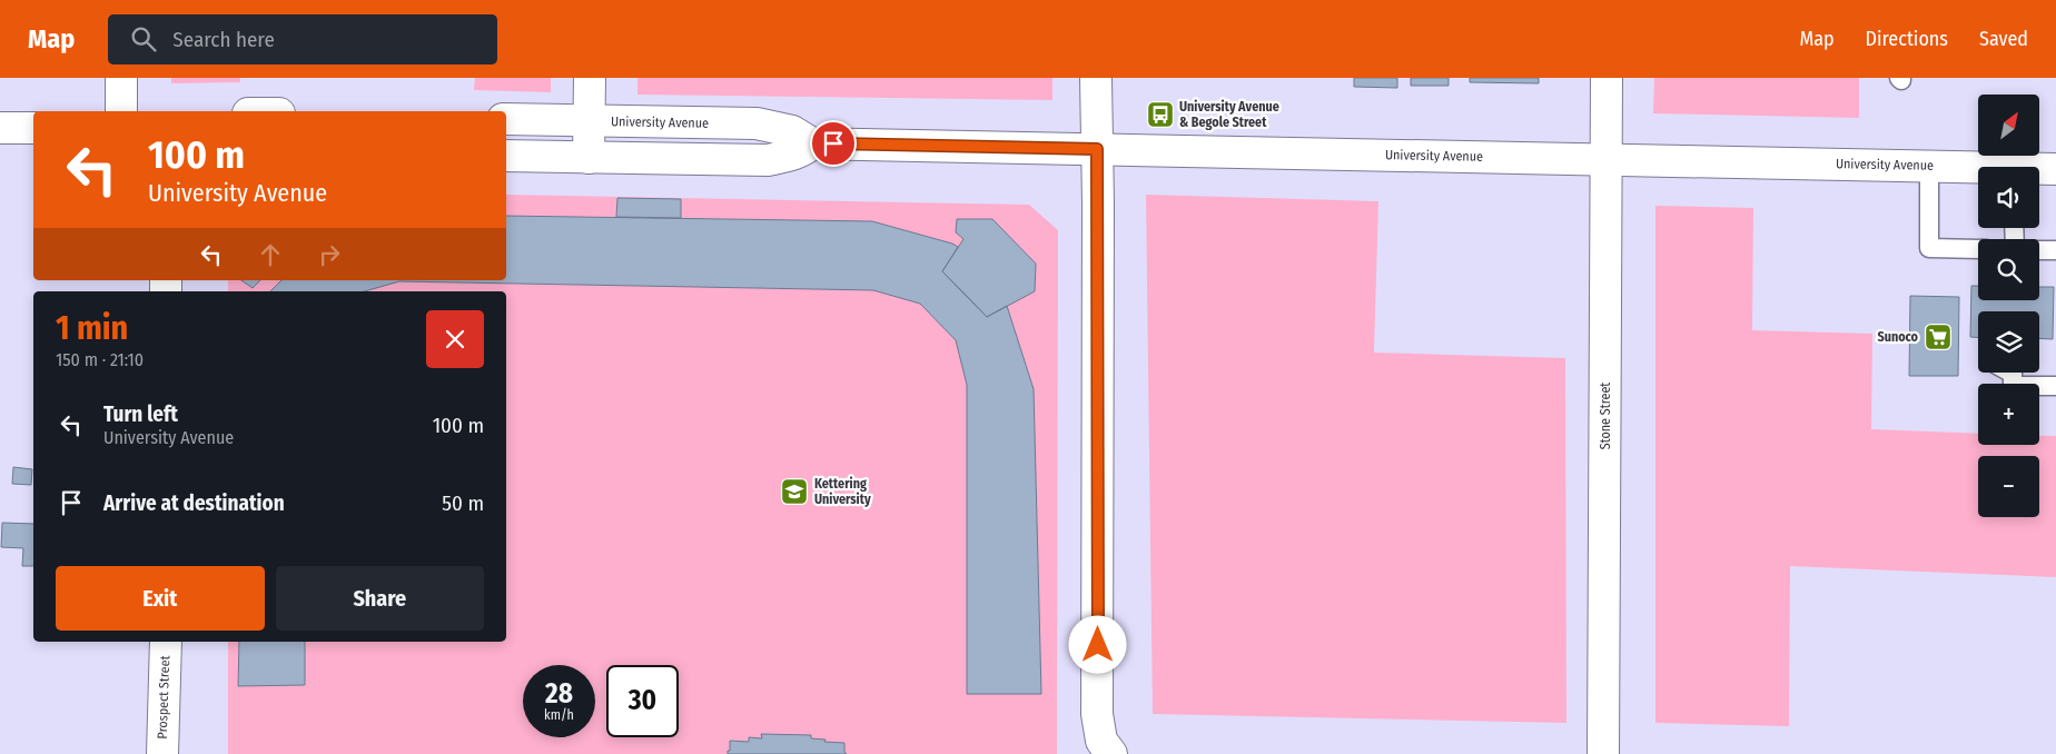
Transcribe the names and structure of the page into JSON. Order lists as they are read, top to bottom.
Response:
{
  "streets": {
    "street": ["University Avenue", "Stone Street", "Prospect Street"]
  },
  "crossings": [
    ["University Avenue", "Stone Street"]
  ],
  "places": {
    "bus stop": ["University Avenue & Begole Street"],
    "supermarket": ["Sunoco"],
    "school or university": ["Kettering University"]
  },
  "north": "top right",
  "page": {
    "header": "Map",
    "search": "Search here",
    "nav": ["Map", "Directions", "Saved"],
    "map_buttons": ["+", "−"],
    "turn": ["100 m", "University Avenue"],
    "heading": ["1 min", "150 m · 21:10"],
    "list": [
      {
        "name": "Turn left",
        "note": "University Avenue",
        "value": "100 m"
      },
      {
        "name": "Arrive at destination",
        "value": "50 m"
      }
    ],
    "buttons": ["Exit", "Share"],
    "speed": "28 km/h",
    "limit": "30"
  }
}
